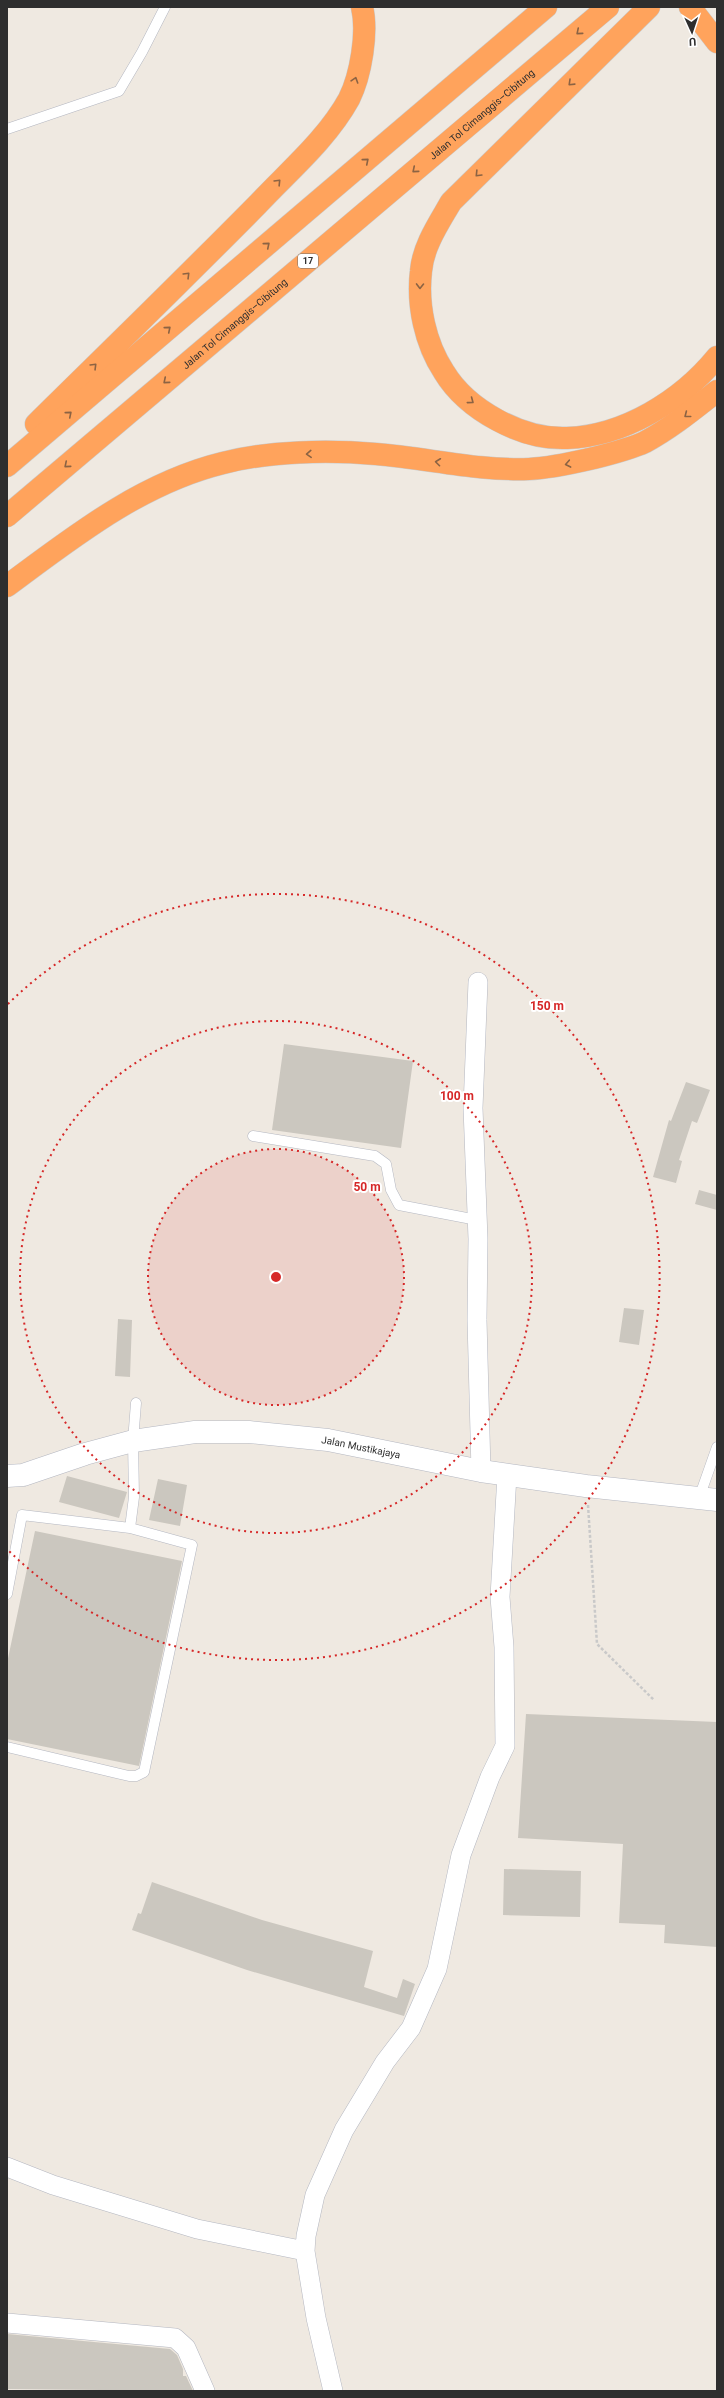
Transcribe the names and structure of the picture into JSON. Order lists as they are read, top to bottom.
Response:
{
  "streets": {
    "highway": ["Jalan Tol Cimanggis–Cibitung", "17"],
    "street": ["Jalan Mustikajaya"]
  },
  "north": "bottom",
  "rings": ["150 m", "100 m", "50 m"]
}
